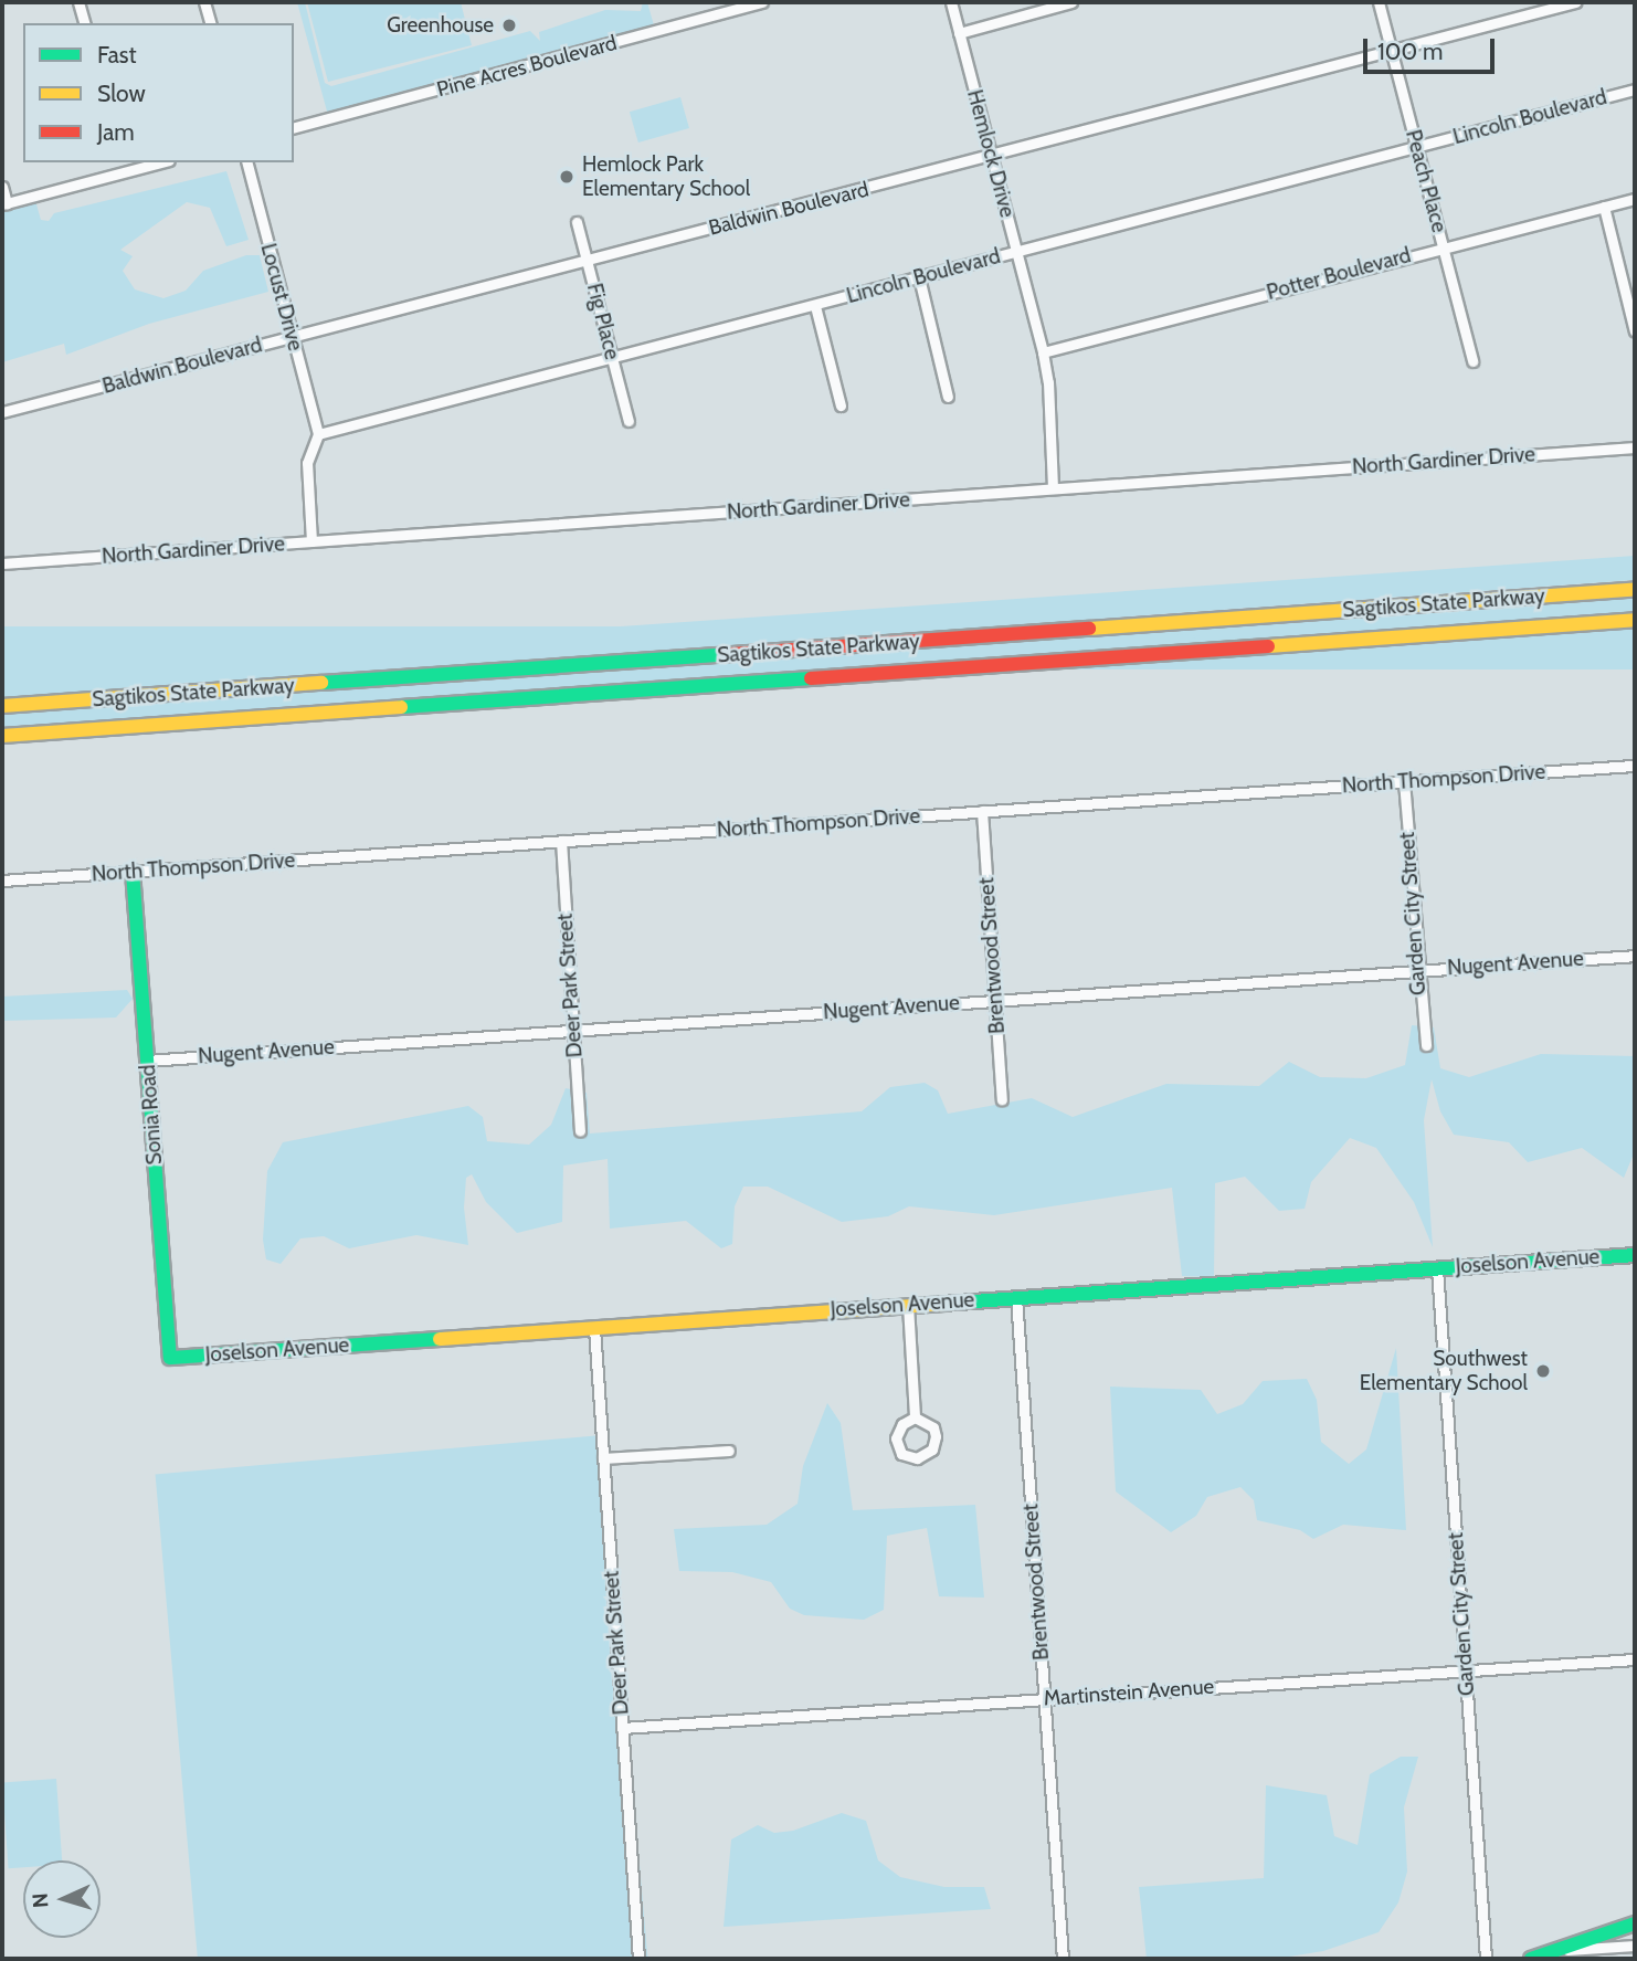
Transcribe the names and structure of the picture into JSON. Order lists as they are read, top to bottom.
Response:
{
  "streets": {
    "main road": ["Sagtikos State Parkway", "Sonia Road", "Joselson Avenue"],
    "street": [
      "Pine Acres Boulevard",
      "Lincoln Boulevard",
      "Hemlock Drive",
      "Peach Place",
      "Baldwin Boulevard",
      "Potter Boulevard",
      "Locust Drive",
      "Fig Place",
      "North Gardiner Drive",
      "North Thompson Drive",
      "Garden City Street",
      "Brentwood Street",
      "Nugent Avenue",
      "Deer Park Street",
      "Martinstein Avenue"
    ]
  },
  "crossings": [
    ["Lincoln Boulevard", "Hemlock Drive"],
    ["Lincoln Boulevard", "Peach Place"],
    ["Lincoln Boulevard", "Locust Drive"],
    ["Lincoln Boulevard", "Fig Place"],
    ["Hemlock Drive", "Baldwin Boulevard"],
    ["Hemlock Drive", "Potter Boulevard"],
    ["Hemlock Drive", "North Gardiner Drive"],
    ["Peach Place", "Baldwin Boulevard"],
    ["Peach Place", "Potter Boulevard"],
    ["Baldwin Boulevard", "Locust Drive"],
    ["Baldwin Boulevard", "Fig Place"],
    ["North Thompson Drive", "Garden City Street"],
    ["North Thompson Drive", "Brentwood Street"],
    ["North Thompson Drive", "Deer Park Street"],
    ["North Thompson Drive", "Sonia Road"],
    ["Garden City Street", "Nugent Avenue"],
    ["Garden City Street", "Joselson Avenue"],
    ["Garden City Street", "Martinstein Avenue"],
    ["Brentwood Street", "Nugent Avenue"],
    ["Brentwood Street", "Joselson Avenue"],
    ["Brentwood Street", "Martinstein Avenue"],
    ["Nugent Avenue", "Deer Park Street"],
    ["Nugent Avenue", "Sonia Road"],
    ["Deer Park Street", "Joselson Avenue"],
    ["Deer Park Street", "Martinstein Avenue"],
    ["Sonia Road", "Joselson Avenue"]
  ],
  "places": ["Greenhouse", "Hemlock Park Elementary School", "Southwest Elementary School"],
  "legend": ["Fast", "Slow", "Jam"],
  "scale_bar": "100 m",
  "north": "left"
}
